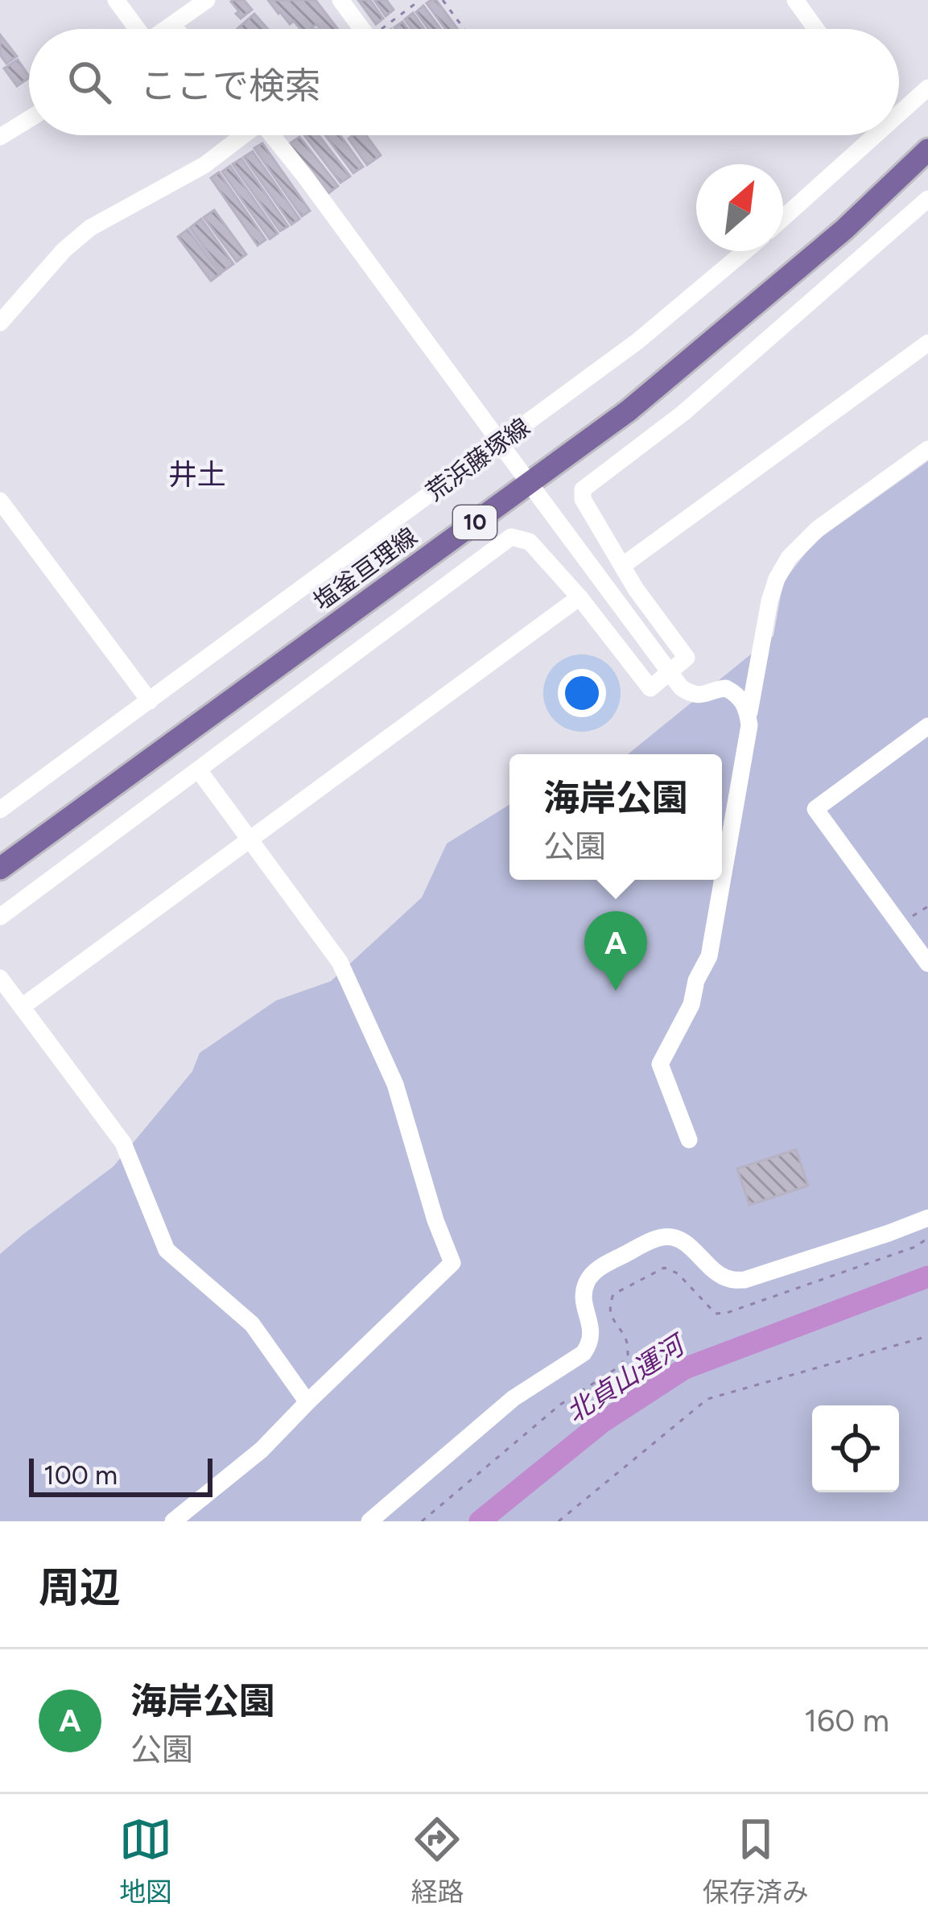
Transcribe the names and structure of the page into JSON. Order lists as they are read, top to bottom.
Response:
{
  "streets": {
    "main road": ["10", "塩釜亘理線"],
    "street": ["荒浜藤塚線"]
  },
  "districts": ["井土"],
  "water": ["北貞山運河"],
  "scale_bar": "100 m",
  "north": "top right",
  "page": {
    "search": "ここで検索",
    "popup": ["海岸公園", "公園"],
    "pins": "A",
    "scale": "100 m",
    "heading": "周辺",
    "list": [
      {
        "mark": "A",
        "name": "海岸公園",
        "note": "公園",
        "value": "160 m"
      }
    ],
    "nav": ["地図", "経路", "保存済み"]
  }
}
